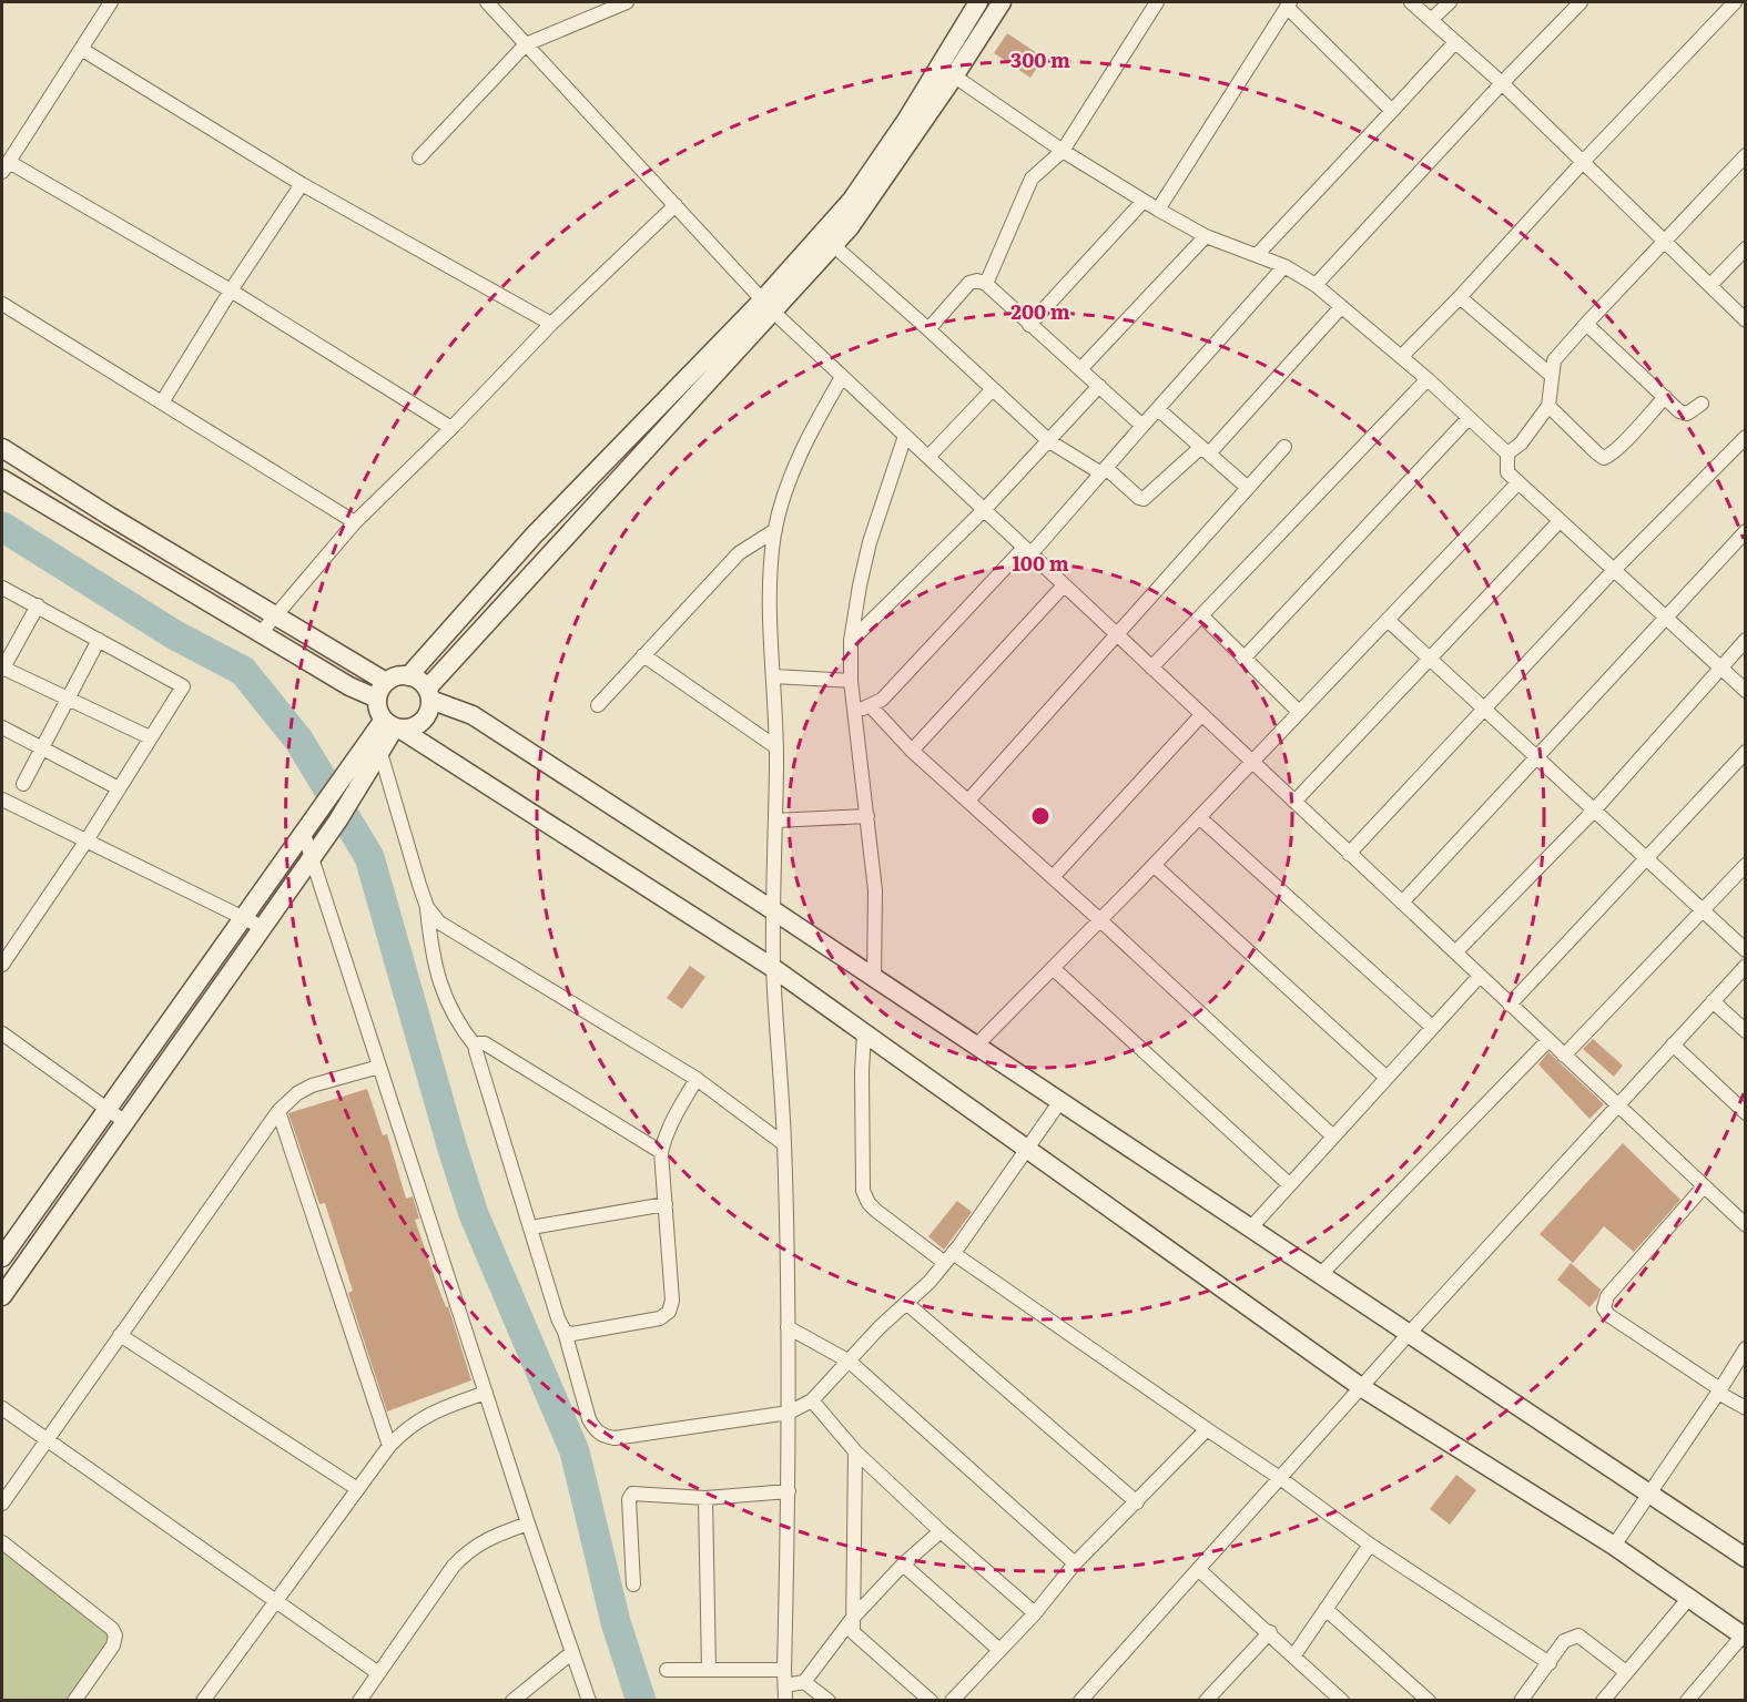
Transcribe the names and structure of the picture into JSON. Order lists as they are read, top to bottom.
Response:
{
  "rings": ["300 m", "200 m", "100 m"]
}
